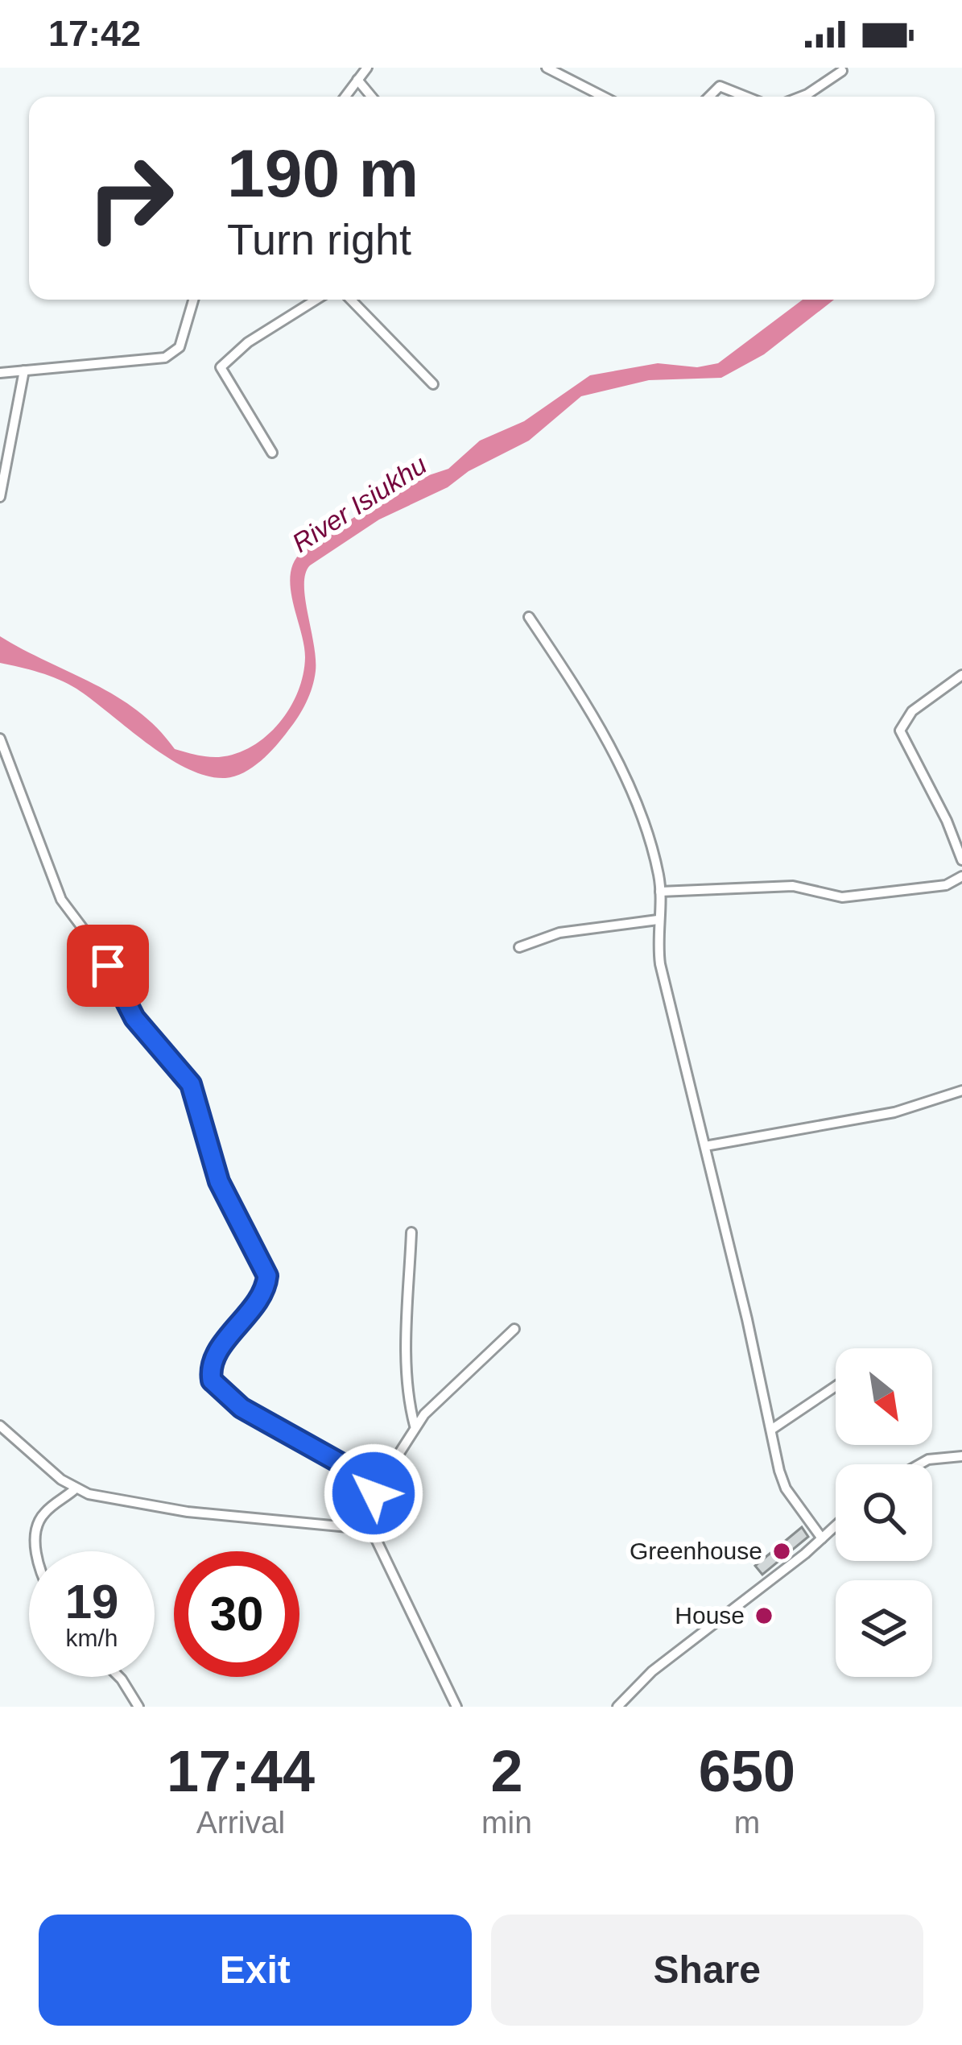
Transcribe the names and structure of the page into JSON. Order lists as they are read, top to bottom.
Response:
{
  "water": ["River Isiukhu"],
  "places": ["Greenhouse", "House"],
  "north": "bottom right",
  "page": {
    "status": "17:42",
    "turn": ["190 m", "Turn right"],
    "speed": "19 km/h",
    "limit": "30",
    "eta": [
      "17:44",
      "Arrival",
      "2",
      "min",
      "650",
      "m"
    ],
    "buttons": ["Exit", "Share"]
  }
}
